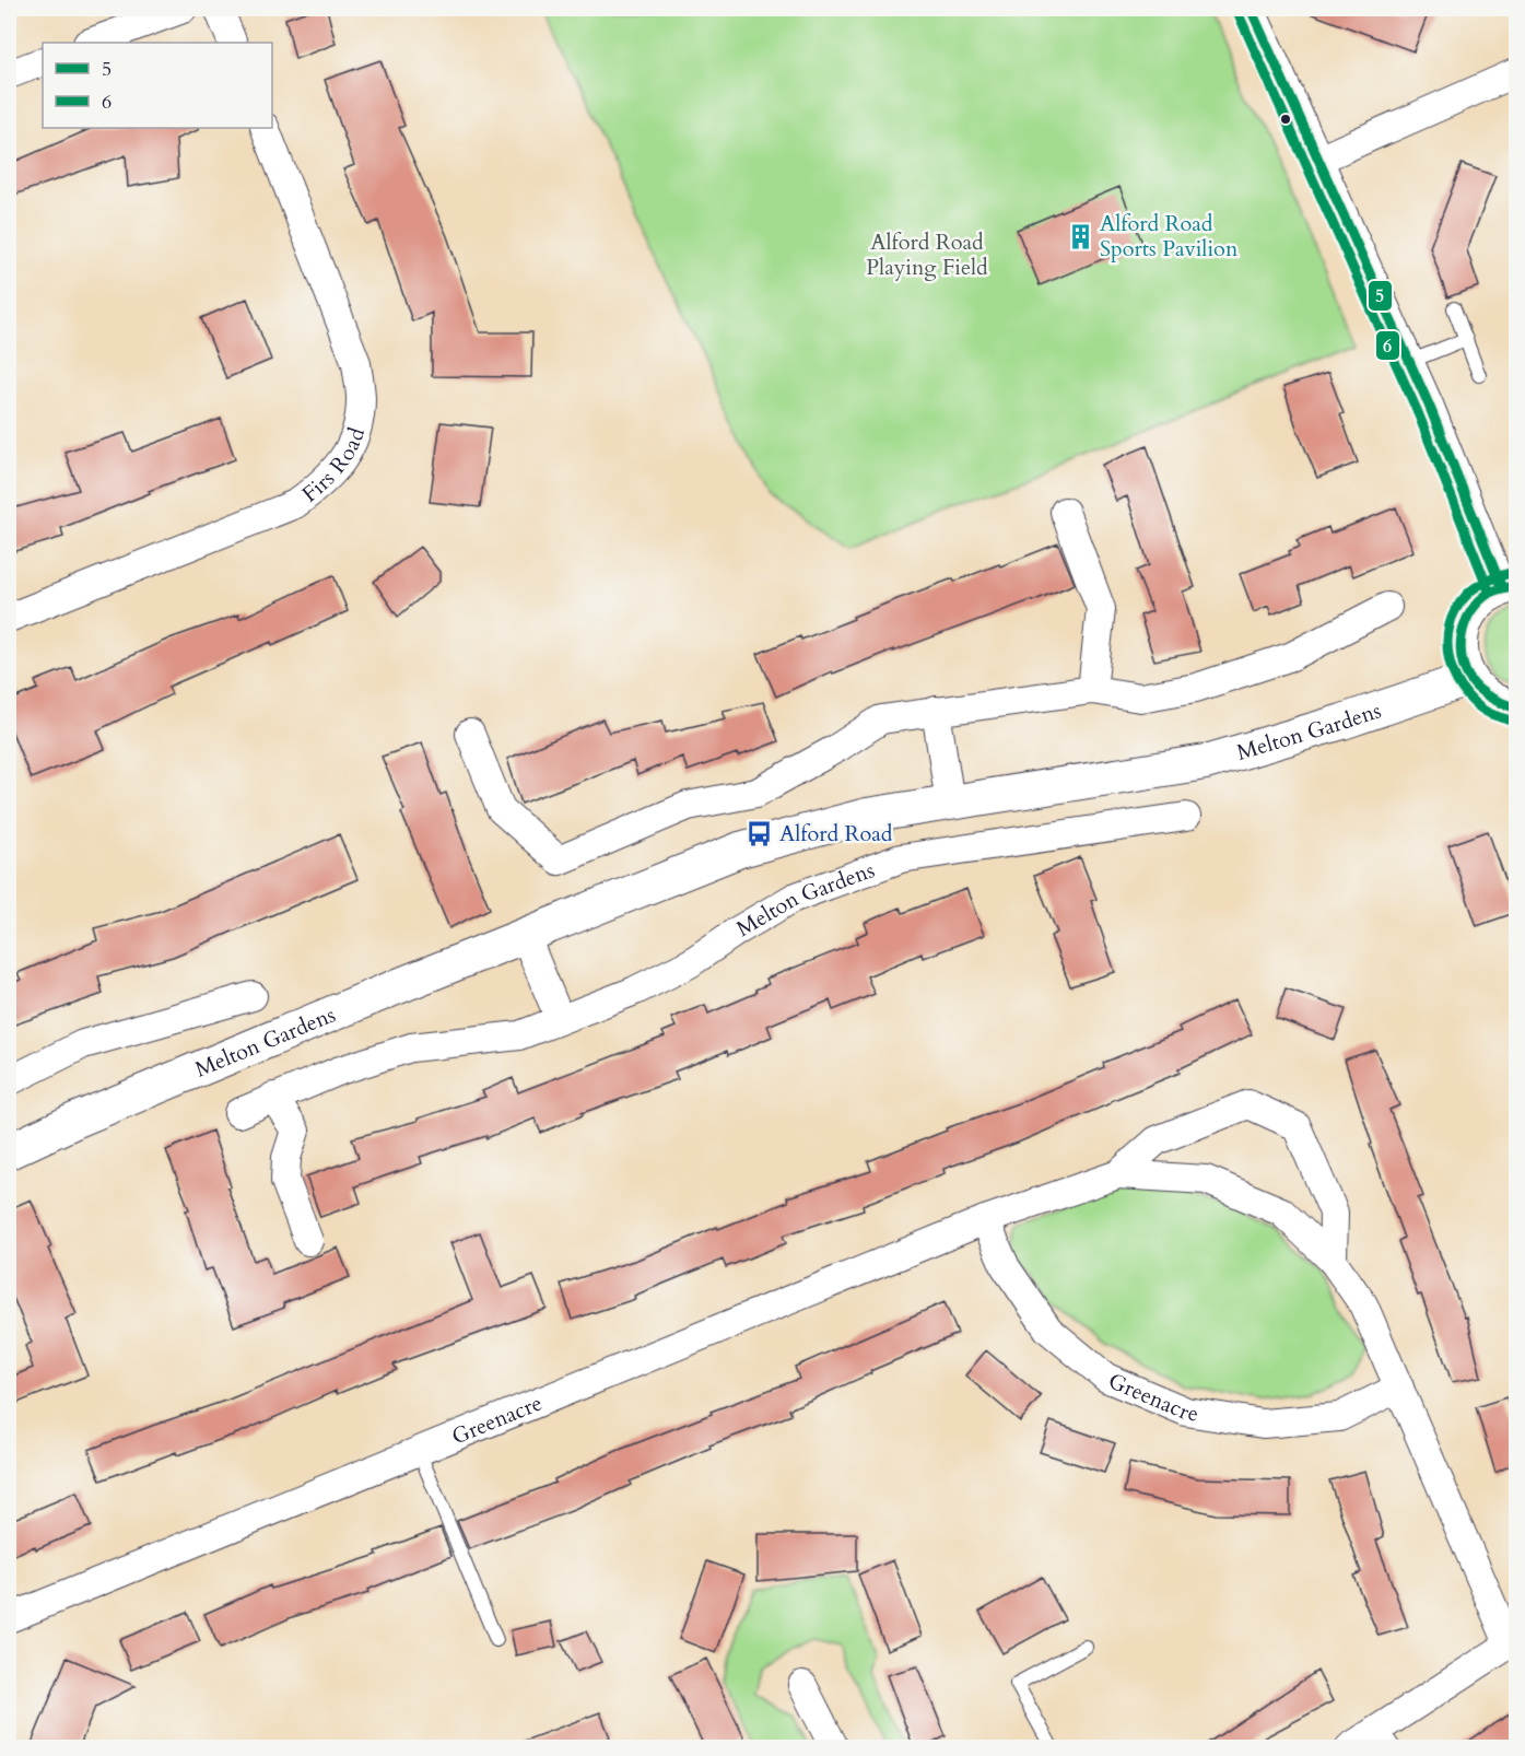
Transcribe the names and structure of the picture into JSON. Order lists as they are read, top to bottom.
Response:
{
  "streets": {
    "street": ["Firs Road", "Melton Gardens", "Greenacre"]
  },
  "parks": ["Alford Road Playing Field"],
  "places": {
    "building": ["Alford Road Sports Pavilion"],
    "bus stop": ["Alford Road"]
  },
  "lines": ["transit line 5", "transit line 6"],
  "legend": ["5", "6"]
}
